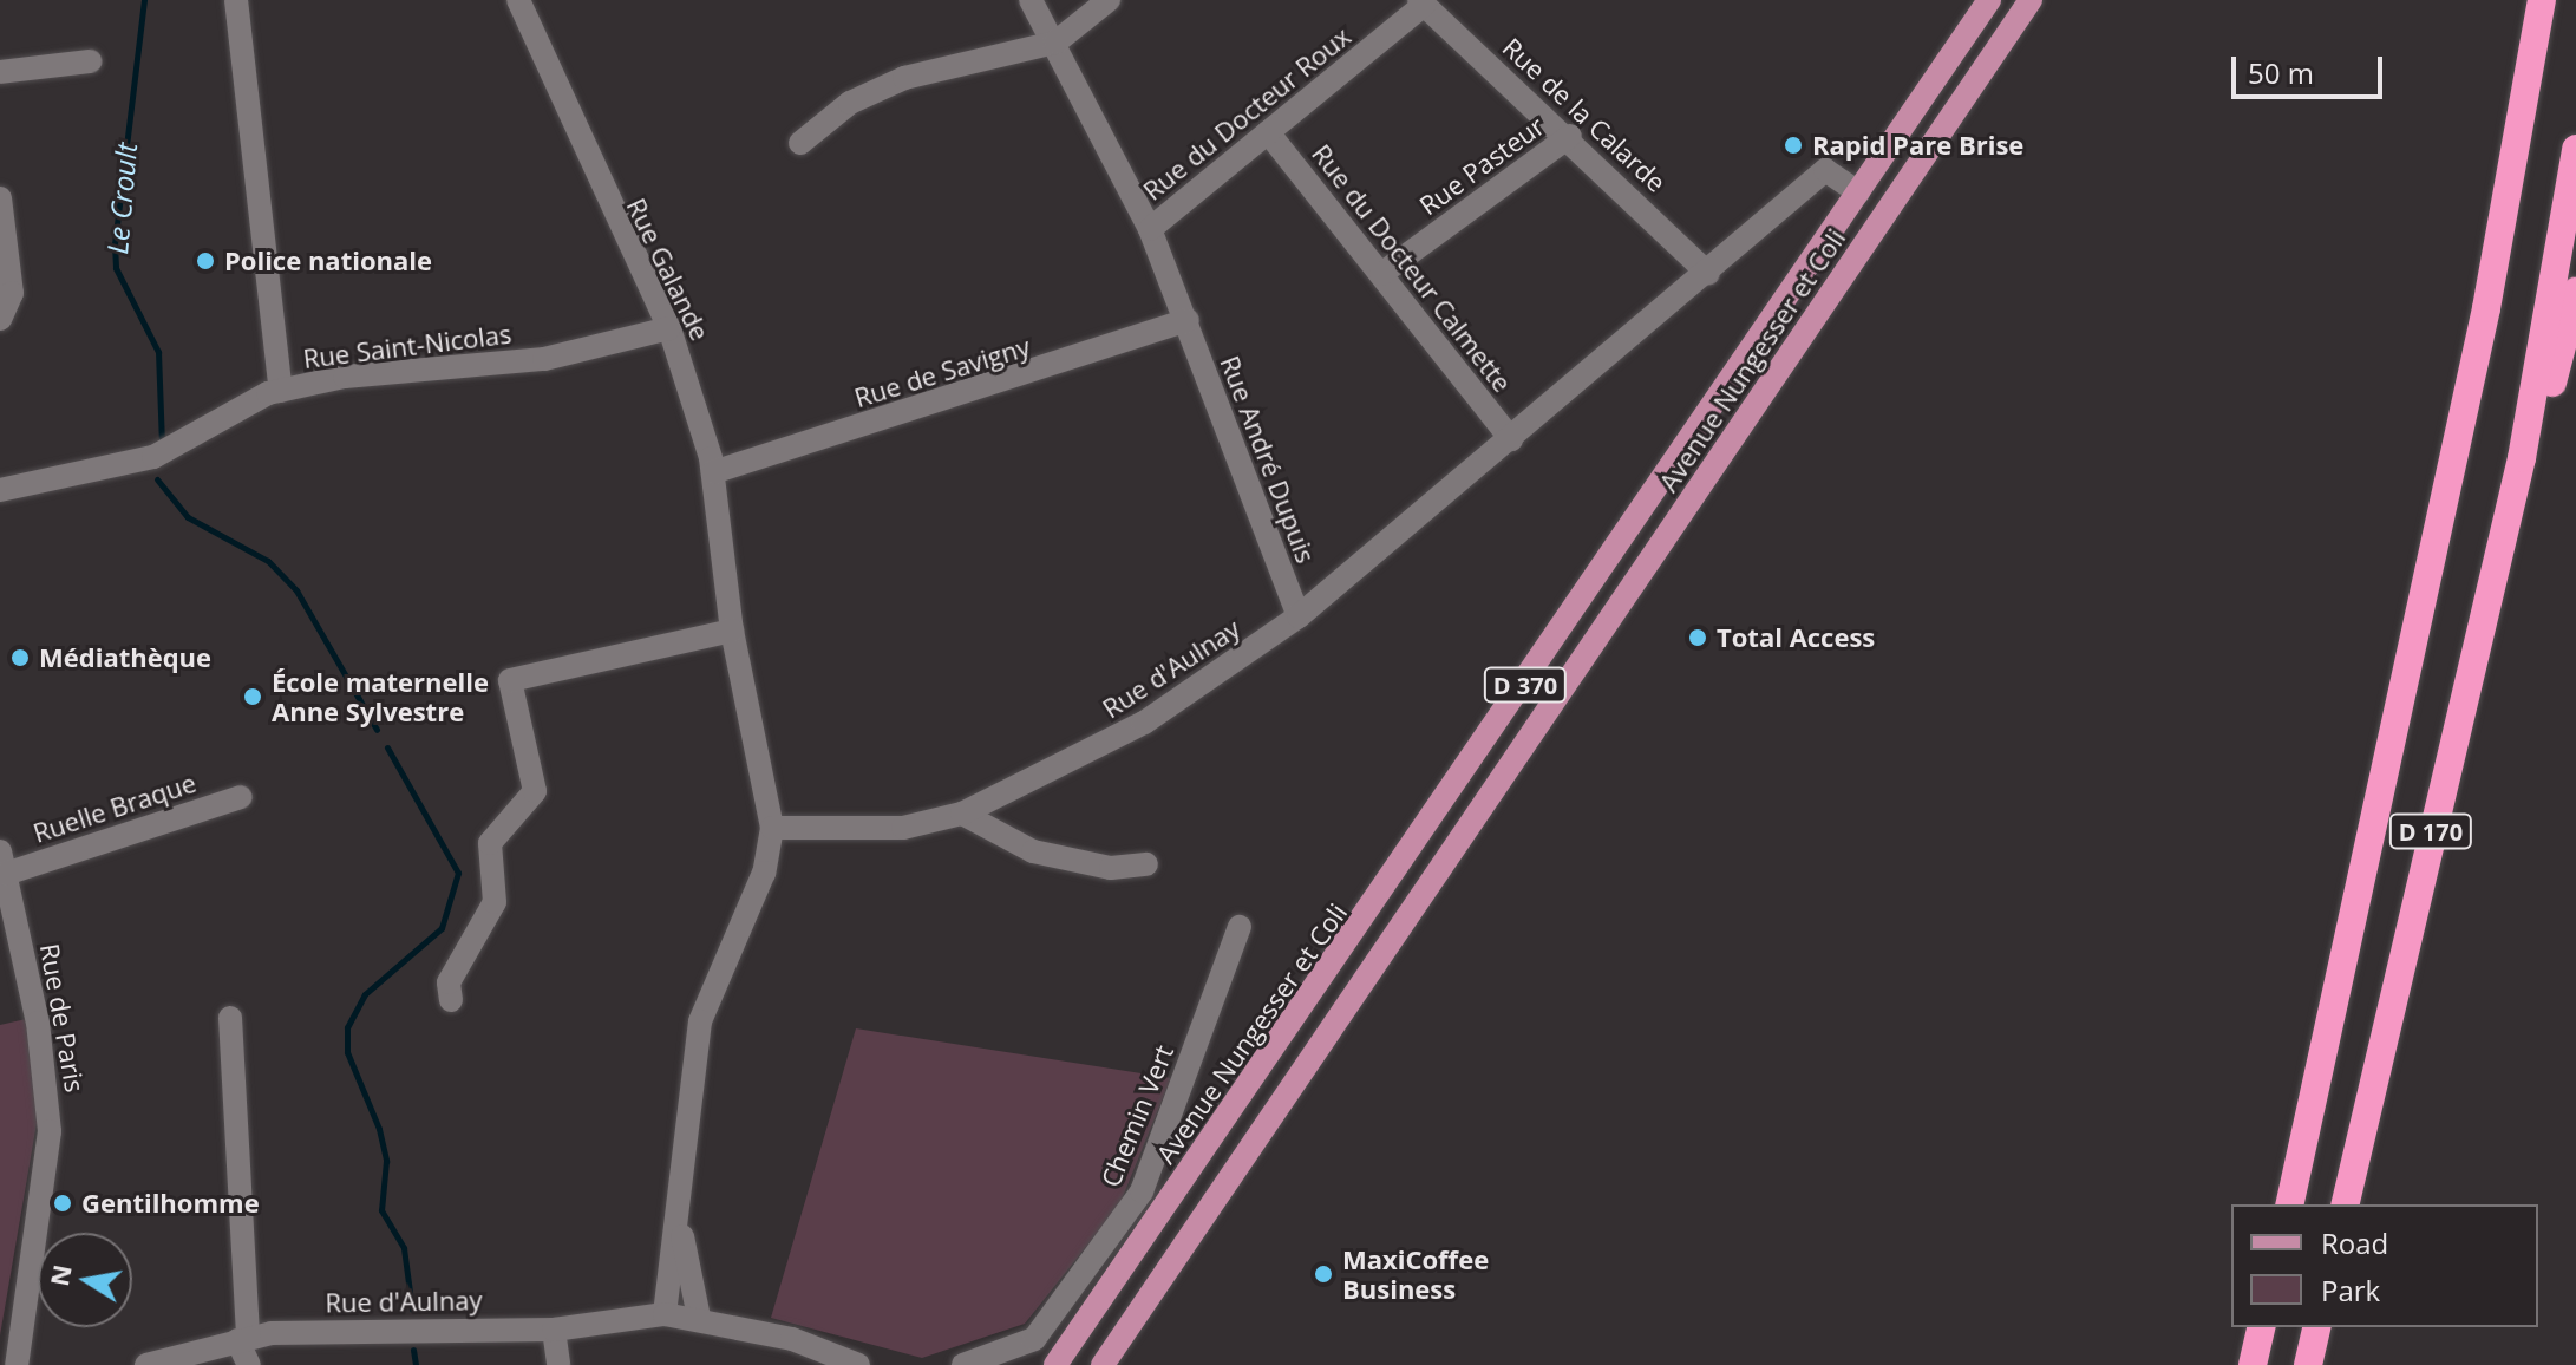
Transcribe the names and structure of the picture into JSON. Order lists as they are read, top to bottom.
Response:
{
  "streets": {
    "highway": ["D 170"],
    "main road": ["Avenue Nungesser et Coli", "D 370"],
    "street": [
      "Rue du Docteur Roux",
      "Rue de la Calarde",
      "Rue Pasteur",
      "Rue du Docteur Calmette",
      "Rue Galande",
      "Rue Saint-Nicolas",
      "Rue de Savigny",
      "Rue André Dupuis",
      "Rue d'Aulnay",
      "Ruelle Braque",
      "Rue de Paris",
      "Chemin Vert"
    ]
  },
  "crossings": [
    ["Rue du Docteur Roux", "Rue de la Calarde"],
    ["Rue du Docteur Roux", "Rue du Docteur Calmette"],
    ["Rue du Docteur Roux", "Rue André Dupuis"],
    ["Rue de la Calarde", "Rue Pasteur"],
    ["Rue de la Calarde", "Rue d'Aulnay"],
    ["Rue Pasteur", "Rue du Docteur Calmette"],
    ["Rue du Docteur Calmette", "Rue d'Aulnay"],
    ["Rue Galande", "Rue Saint-Nicolas"],
    ["Rue Galande", "Rue de Savigny"],
    ["Rue Galande", "Rue d'Aulnay"],
    ["Avenue Nungesser et Coli", "Rue d'Aulnay"],
    ["Avenue Nungesser et Coli", "D 370"],
    ["Rue de Savigny", "Rue André Dupuis"],
    ["Rue André Dupuis", "Rue d'Aulnay"],
    ["Ruelle Braque", "Rue de Paris"]
  ],
  "water": ["Le Croult"],
  "places": [
    "Rapid Pare Brise",
    "Police nationale",
    "Total Access",
    "Médiathèque",
    "École maternelle Anne Sylvestre",
    "Gentilhomme",
    "MaxiCoffee Business"
  ],
  "legend": ["Road", "Park"],
  "scale_bar": "50 m",
  "north": "left"
}
